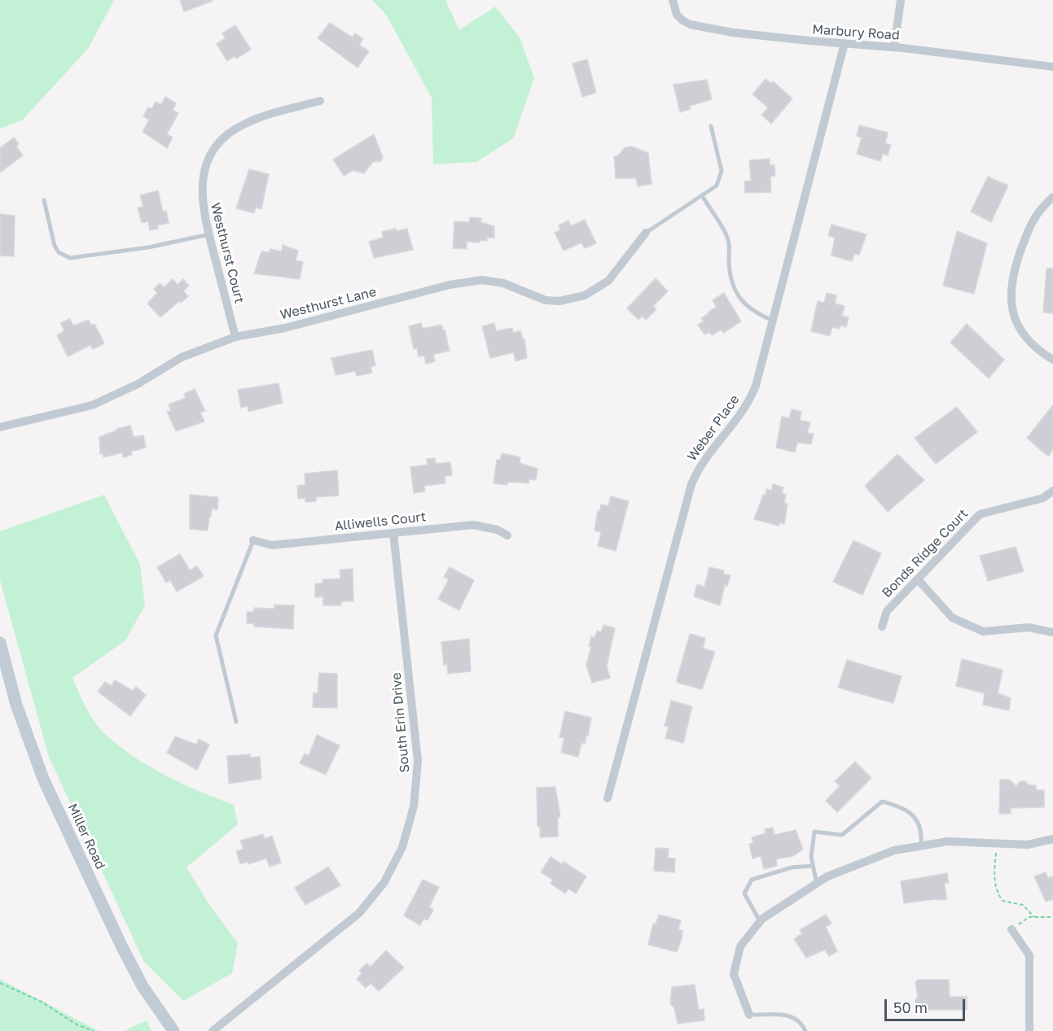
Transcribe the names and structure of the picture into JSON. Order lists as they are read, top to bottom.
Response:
{
  "streets": {
    "street": [
      "Marbury Road",
      "Westhurst Court",
      "Westhurst Lane",
      "Weber Place",
      "Alliwells Court",
      "Bonds Ridge Court",
      "South Erin Drive",
      "Miller Road"
    ]
  },
  "crossings": [
    ["Marbury Road", "Weber Place"],
    ["Westhurst Court", "Westhurst Lane"],
    ["Alliwells Court", "South Erin Drive"]
  ],
  "scale_bar": "50 m"
}
